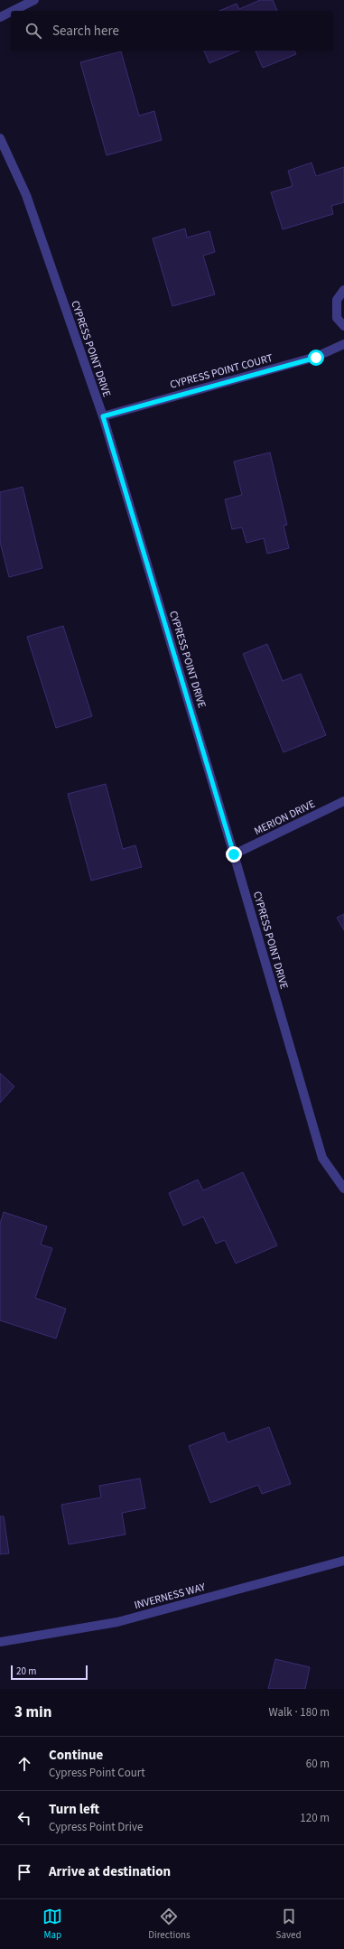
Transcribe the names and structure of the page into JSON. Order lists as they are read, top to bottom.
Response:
{
  "streets": {
    "street": [
      "CYPRESS POINT DRIVE",
      "CYPRESS POINT COURT",
      "MERION DRIVE",
      "INVERNESS WAY"
    ]
  },
  "crossings": [
    ["CYPRESS POINT DRIVE", "CYPRESS POINT COURT"],
    ["CYPRESS POINT DRIVE", "MERION DRIVE"]
  ],
  "scale_bar": "20 m",
  "page": {
    "search": "Search here",
    "scale": "20 m",
    "heading": ["3 min", "Walk · 180 m"],
    "list": [
      ["Continue", "Cypress Point Court", "60 m"],
      ["Turn left", "Cypress Point Drive", "120 m"],
      "Arrive at destination"
    ],
    "nav": ["Map", "Directions", "Saved"]
  }
}
